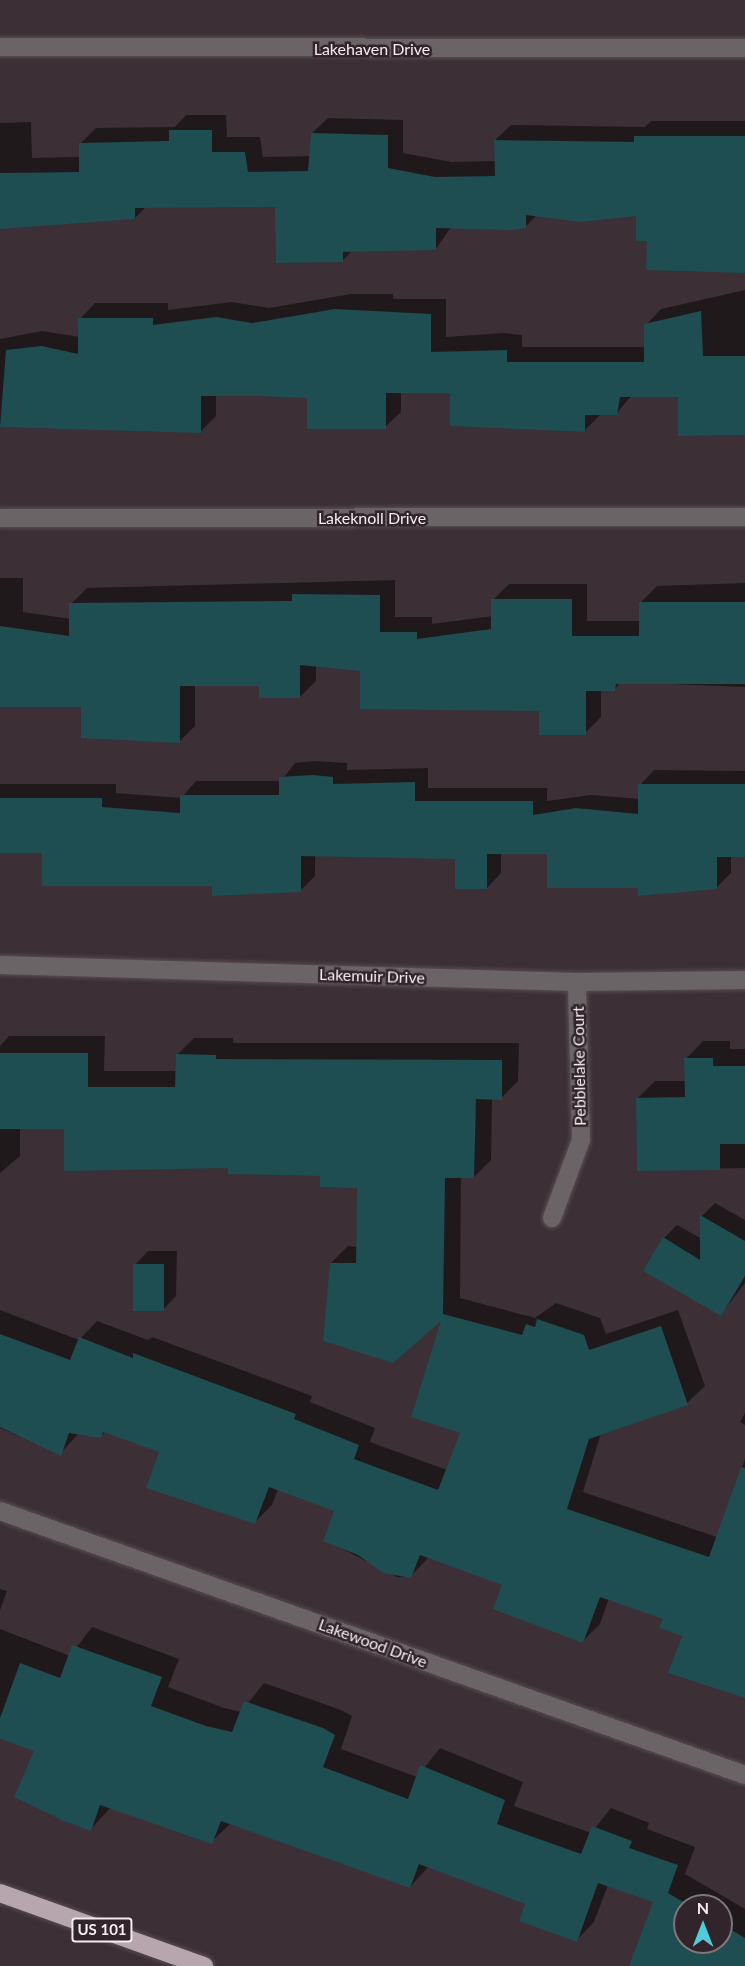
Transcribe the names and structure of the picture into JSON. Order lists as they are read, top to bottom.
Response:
{
  "streets": {
    "highway": ["US 101"],
    "street": [
      "Lakehaven Drive",
      "Lakeknoll Drive",
      "Lakemuir Drive",
      "Pebblelake Court",
      "Lakewood Drive"
    ]
  },
  "crossings": [
    ["Lakemuir Drive", "Pebblelake Court"]
  ],
  "north": "top"
}
